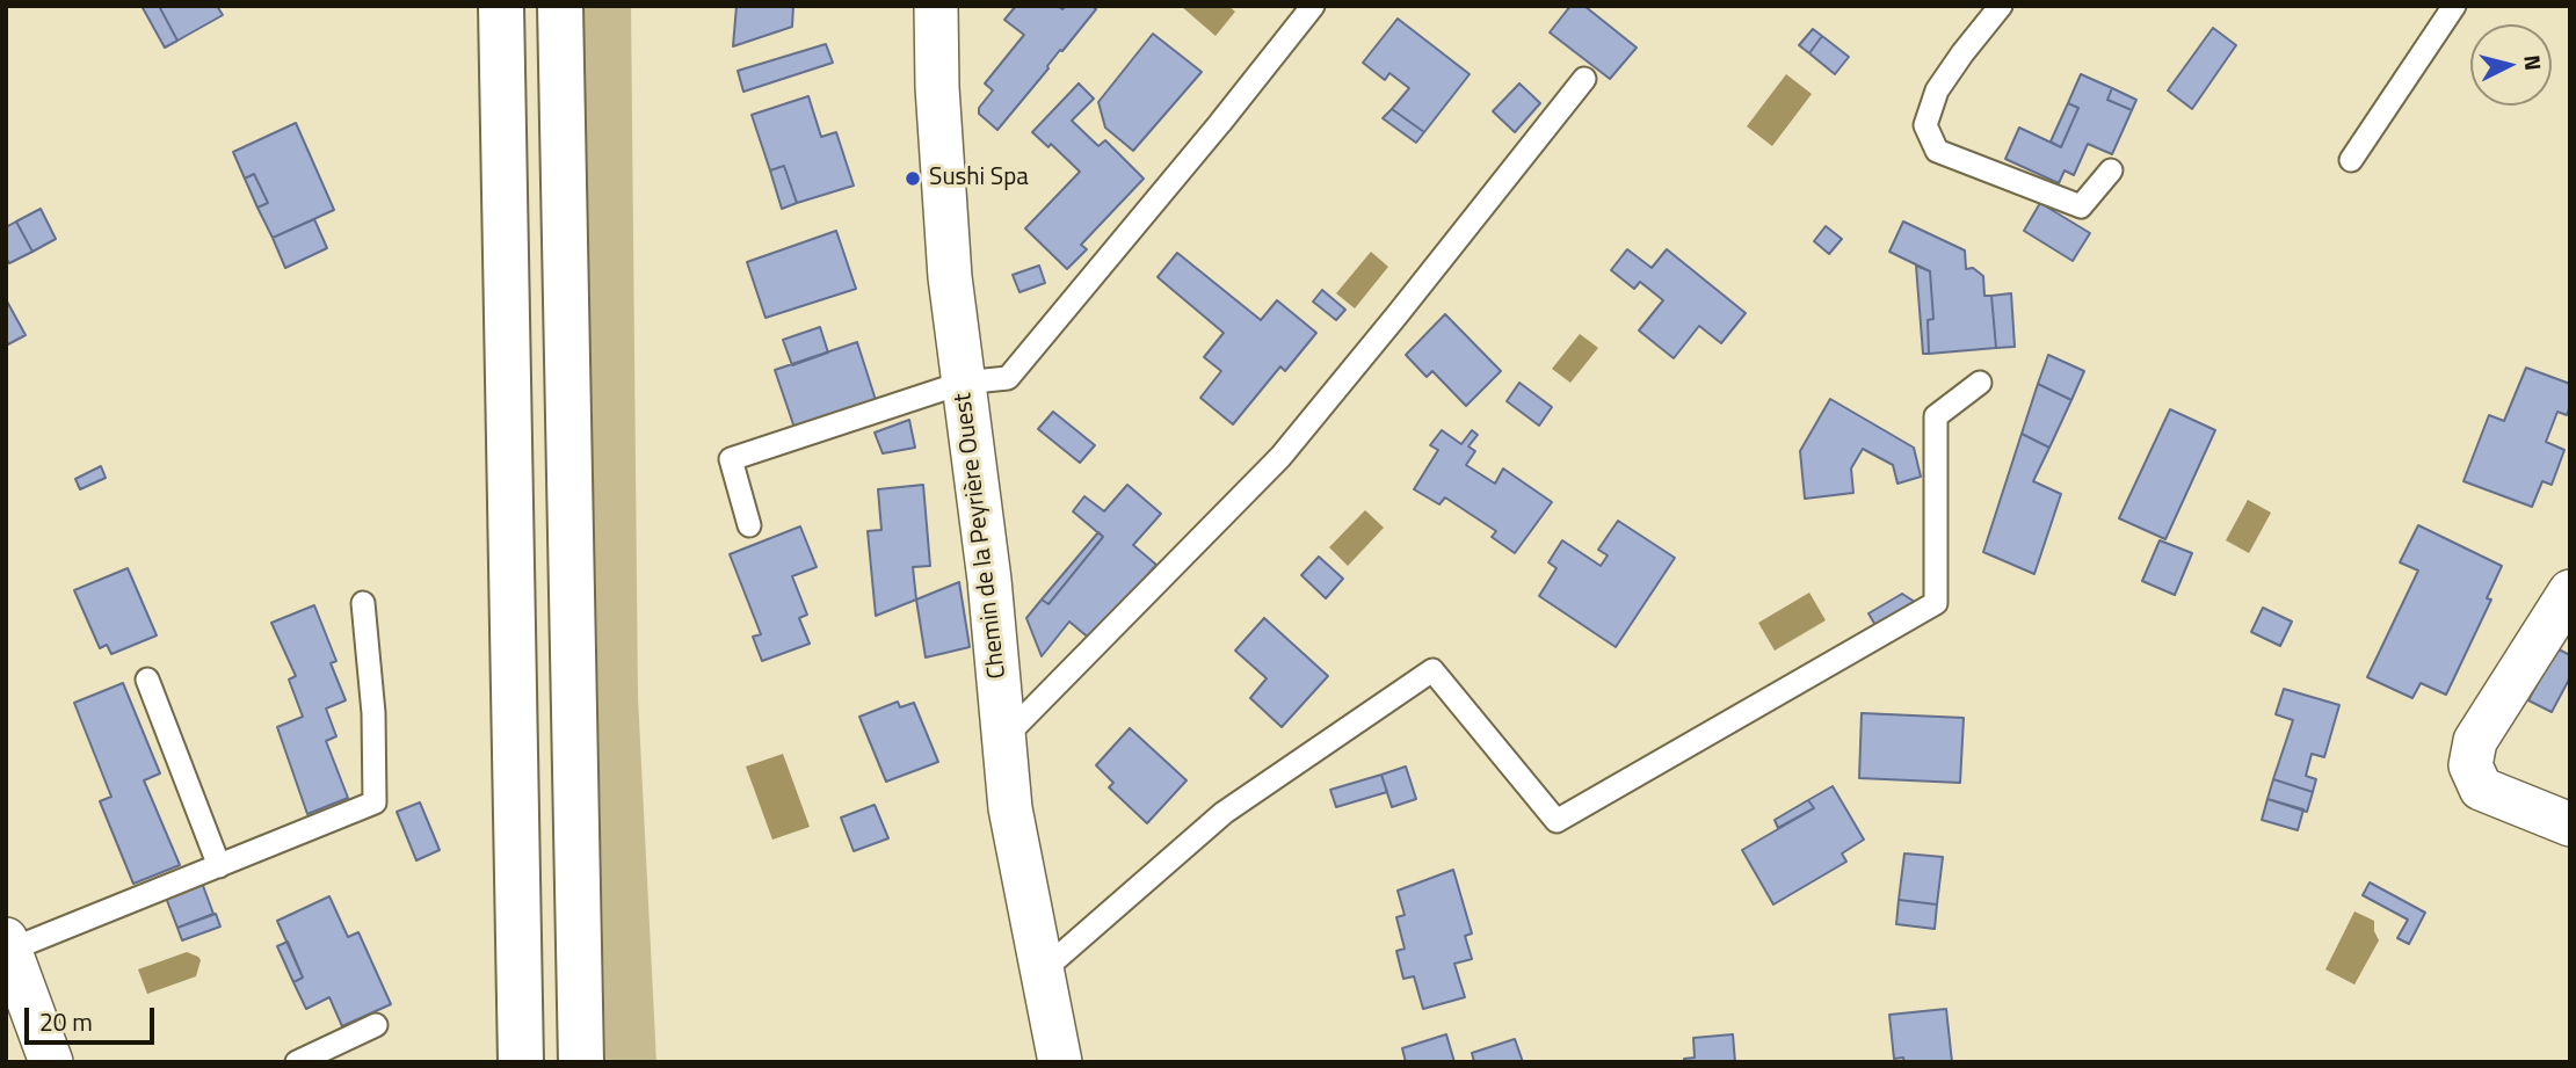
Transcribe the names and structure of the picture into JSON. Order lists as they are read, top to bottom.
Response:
{
  "streets": {
    "street": ["Chemin de la Peyrière Ouest"]
  },
  "places": ["Sushi Spa"],
  "scale_bar": "20 m",
  "north": "right"
}
